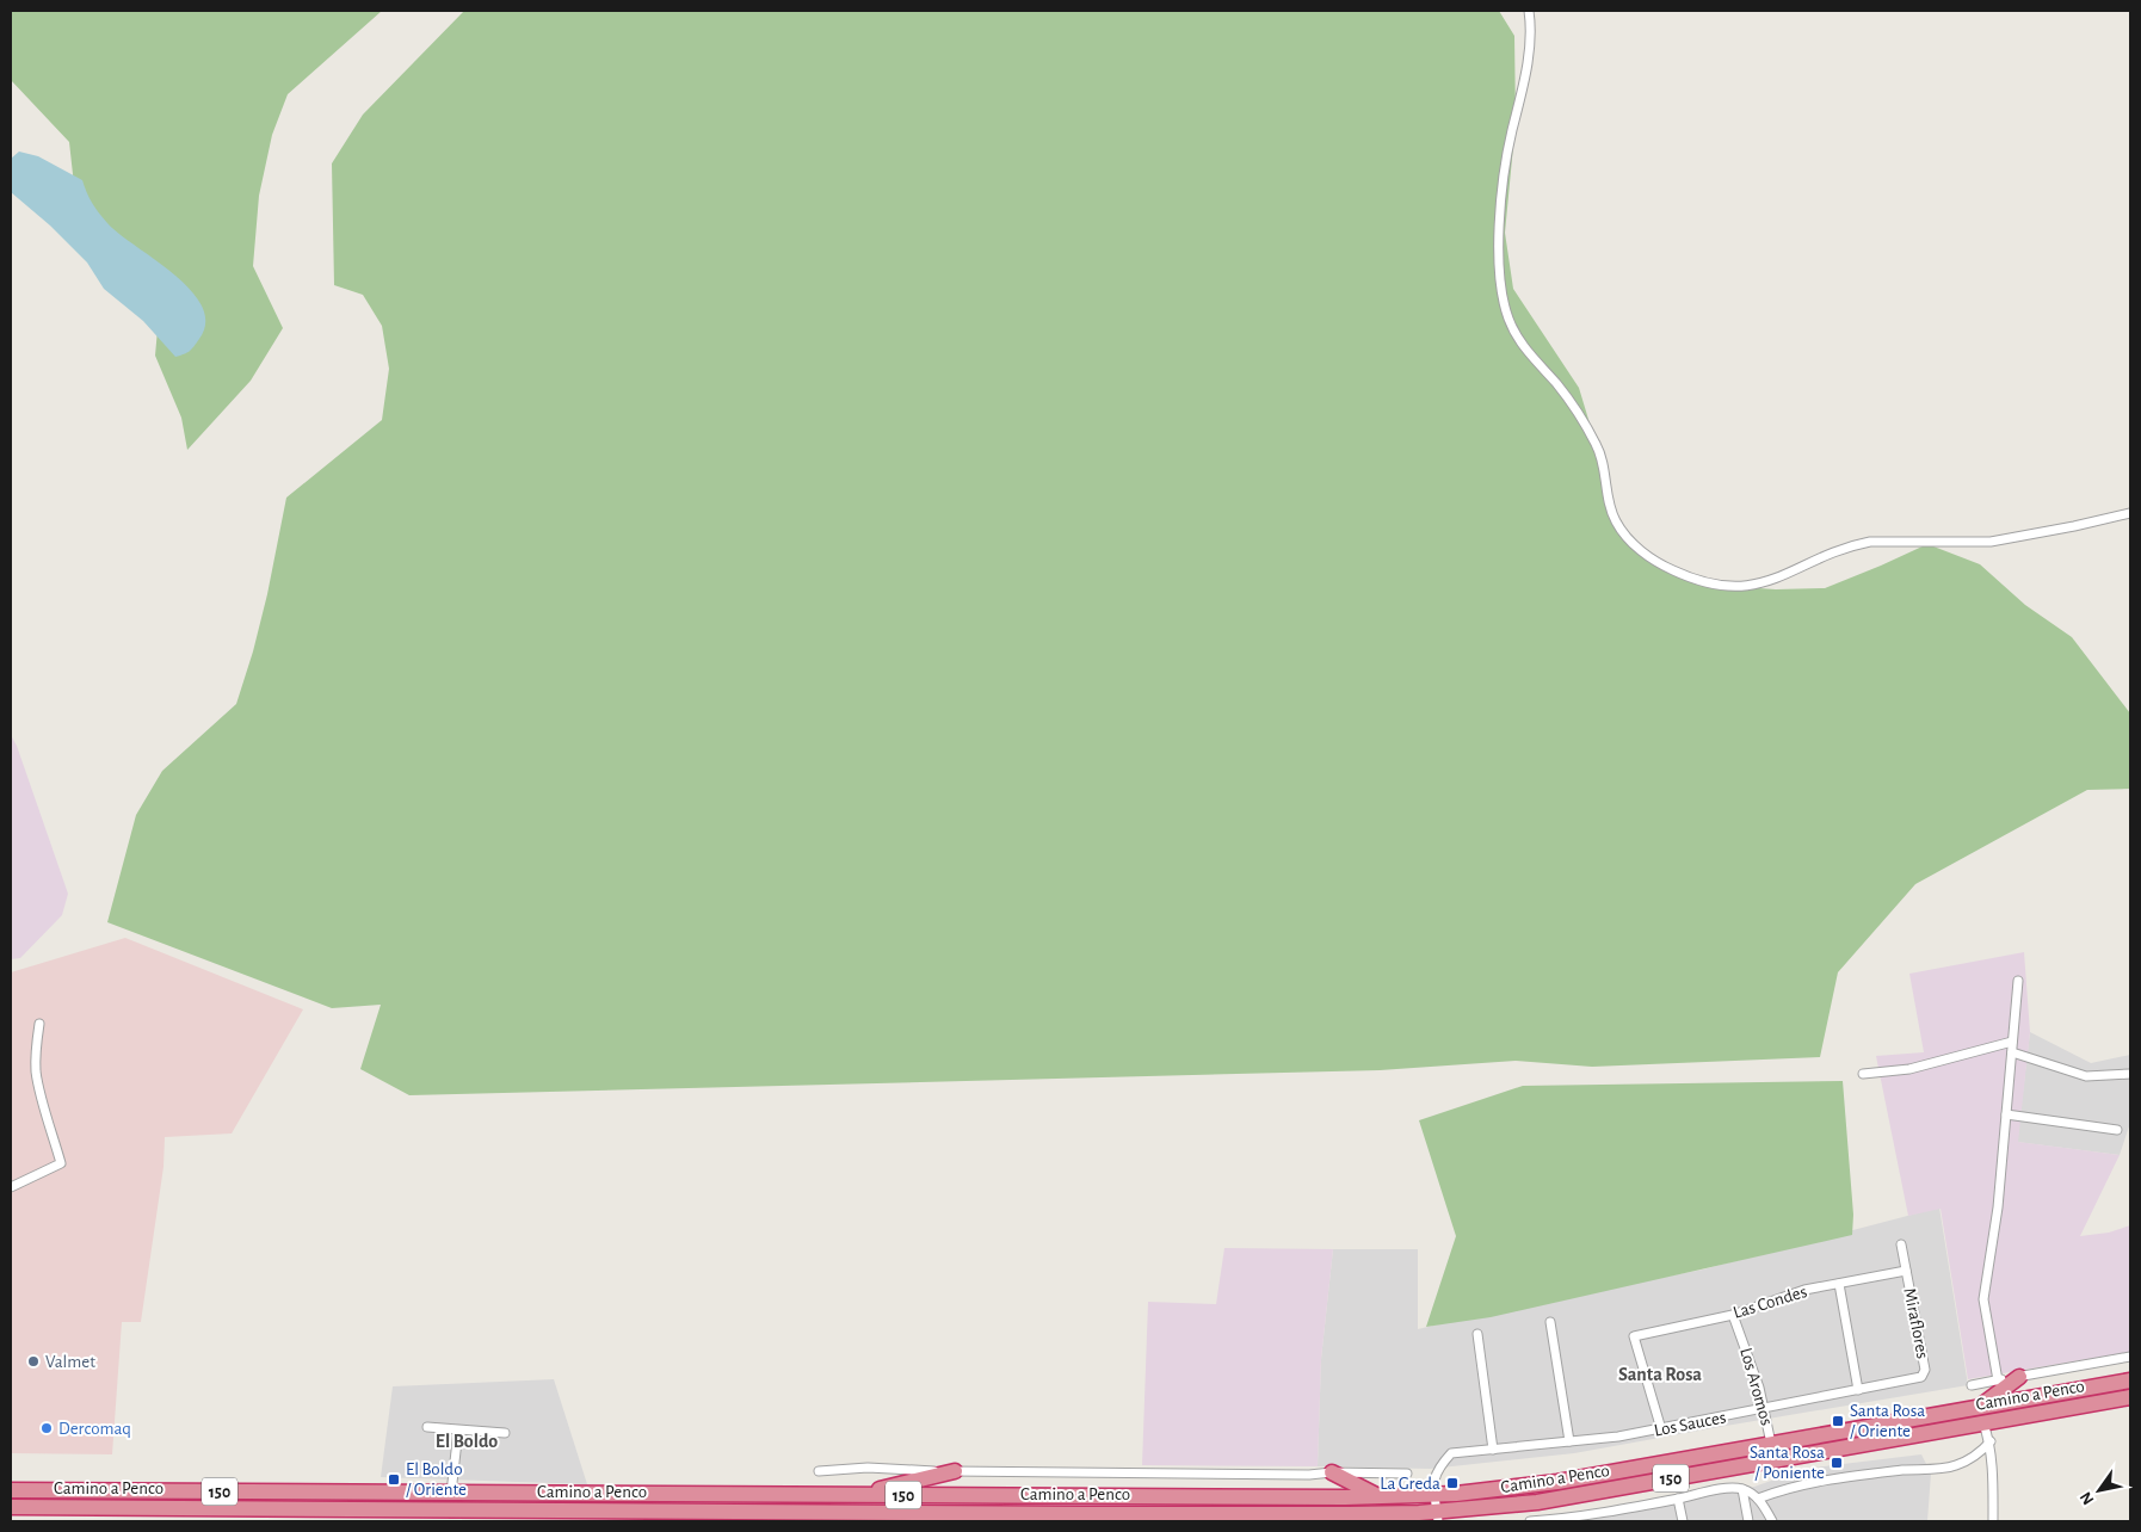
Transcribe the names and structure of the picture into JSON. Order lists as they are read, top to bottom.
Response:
{
  "streets": {
    "highway": ["Camino a Penco", "150"],
    "street": [
      "Las Condes",
      "Miraflores",
      "Los Aromos",
      "Los Sauces"
    ]
  },
  "crossings": [
    ["Las Condes", "Miraflores"],
    ["Las Condes", "Los Aromos"],
    ["Las Condes", "Los Sauces"],
    ["Miraflores", "Los Sauces"],
    ["Los Aromos", "Camino a Penco"],
    ["Los Aromos", "Los Sauces"],
    ["Camino a Penco", "Los Sauces"]
  ],
  "districts": ["Santa Rosa", "El Boldo"],
  "places": {
    "other": ["Valmet", "Dercomaq"],
    "transit": [
      "Santa Rosa / Oriente",
      "Santa Rosa / Poniente",
      "El Boldo / Oriente",
      "La Greda"
    ]
  },
  "north": "bottom left"
}
